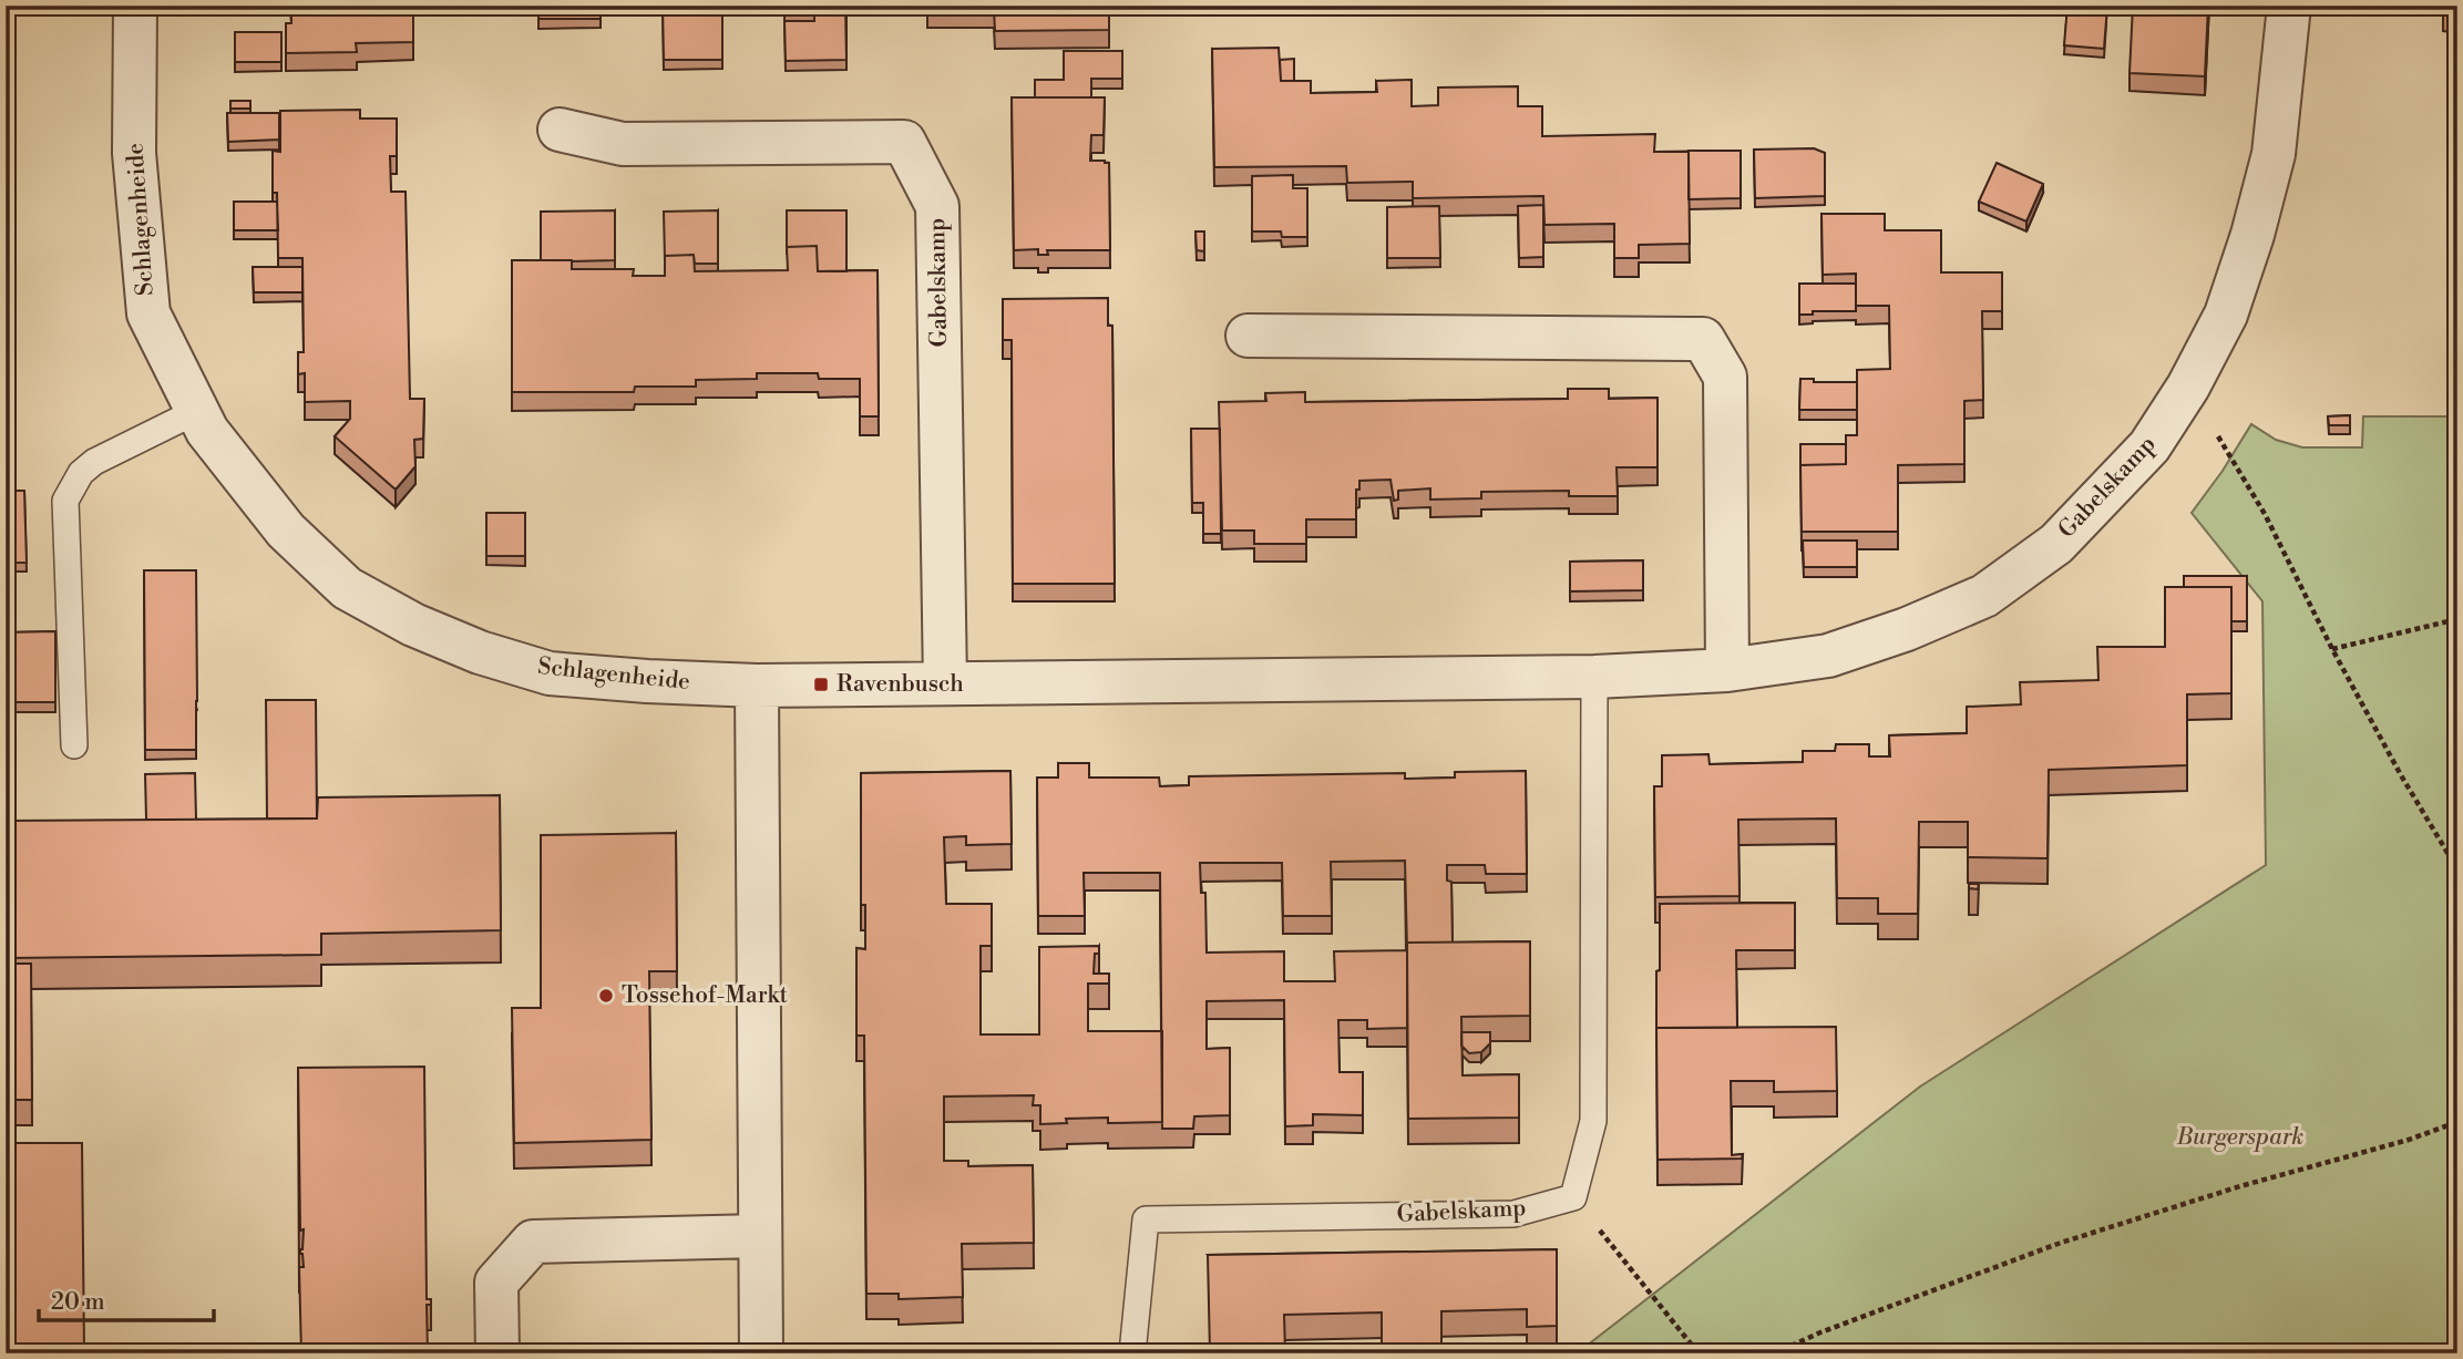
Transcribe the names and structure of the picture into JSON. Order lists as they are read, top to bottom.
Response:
{
  "streets": {
    "street": ["Schlagenheide", "Gabelskamp"]
  },
  "crossings": [
    ["Schlagenheide", "Gabelskamp"]
  ],
  "parks": ["Burgerspark"],
  "places": {
    "transit": ["Ravenbusch"],
    "other": ["Tossehof-Markt"]
  },
  "scale_bar": "20 m"
}
